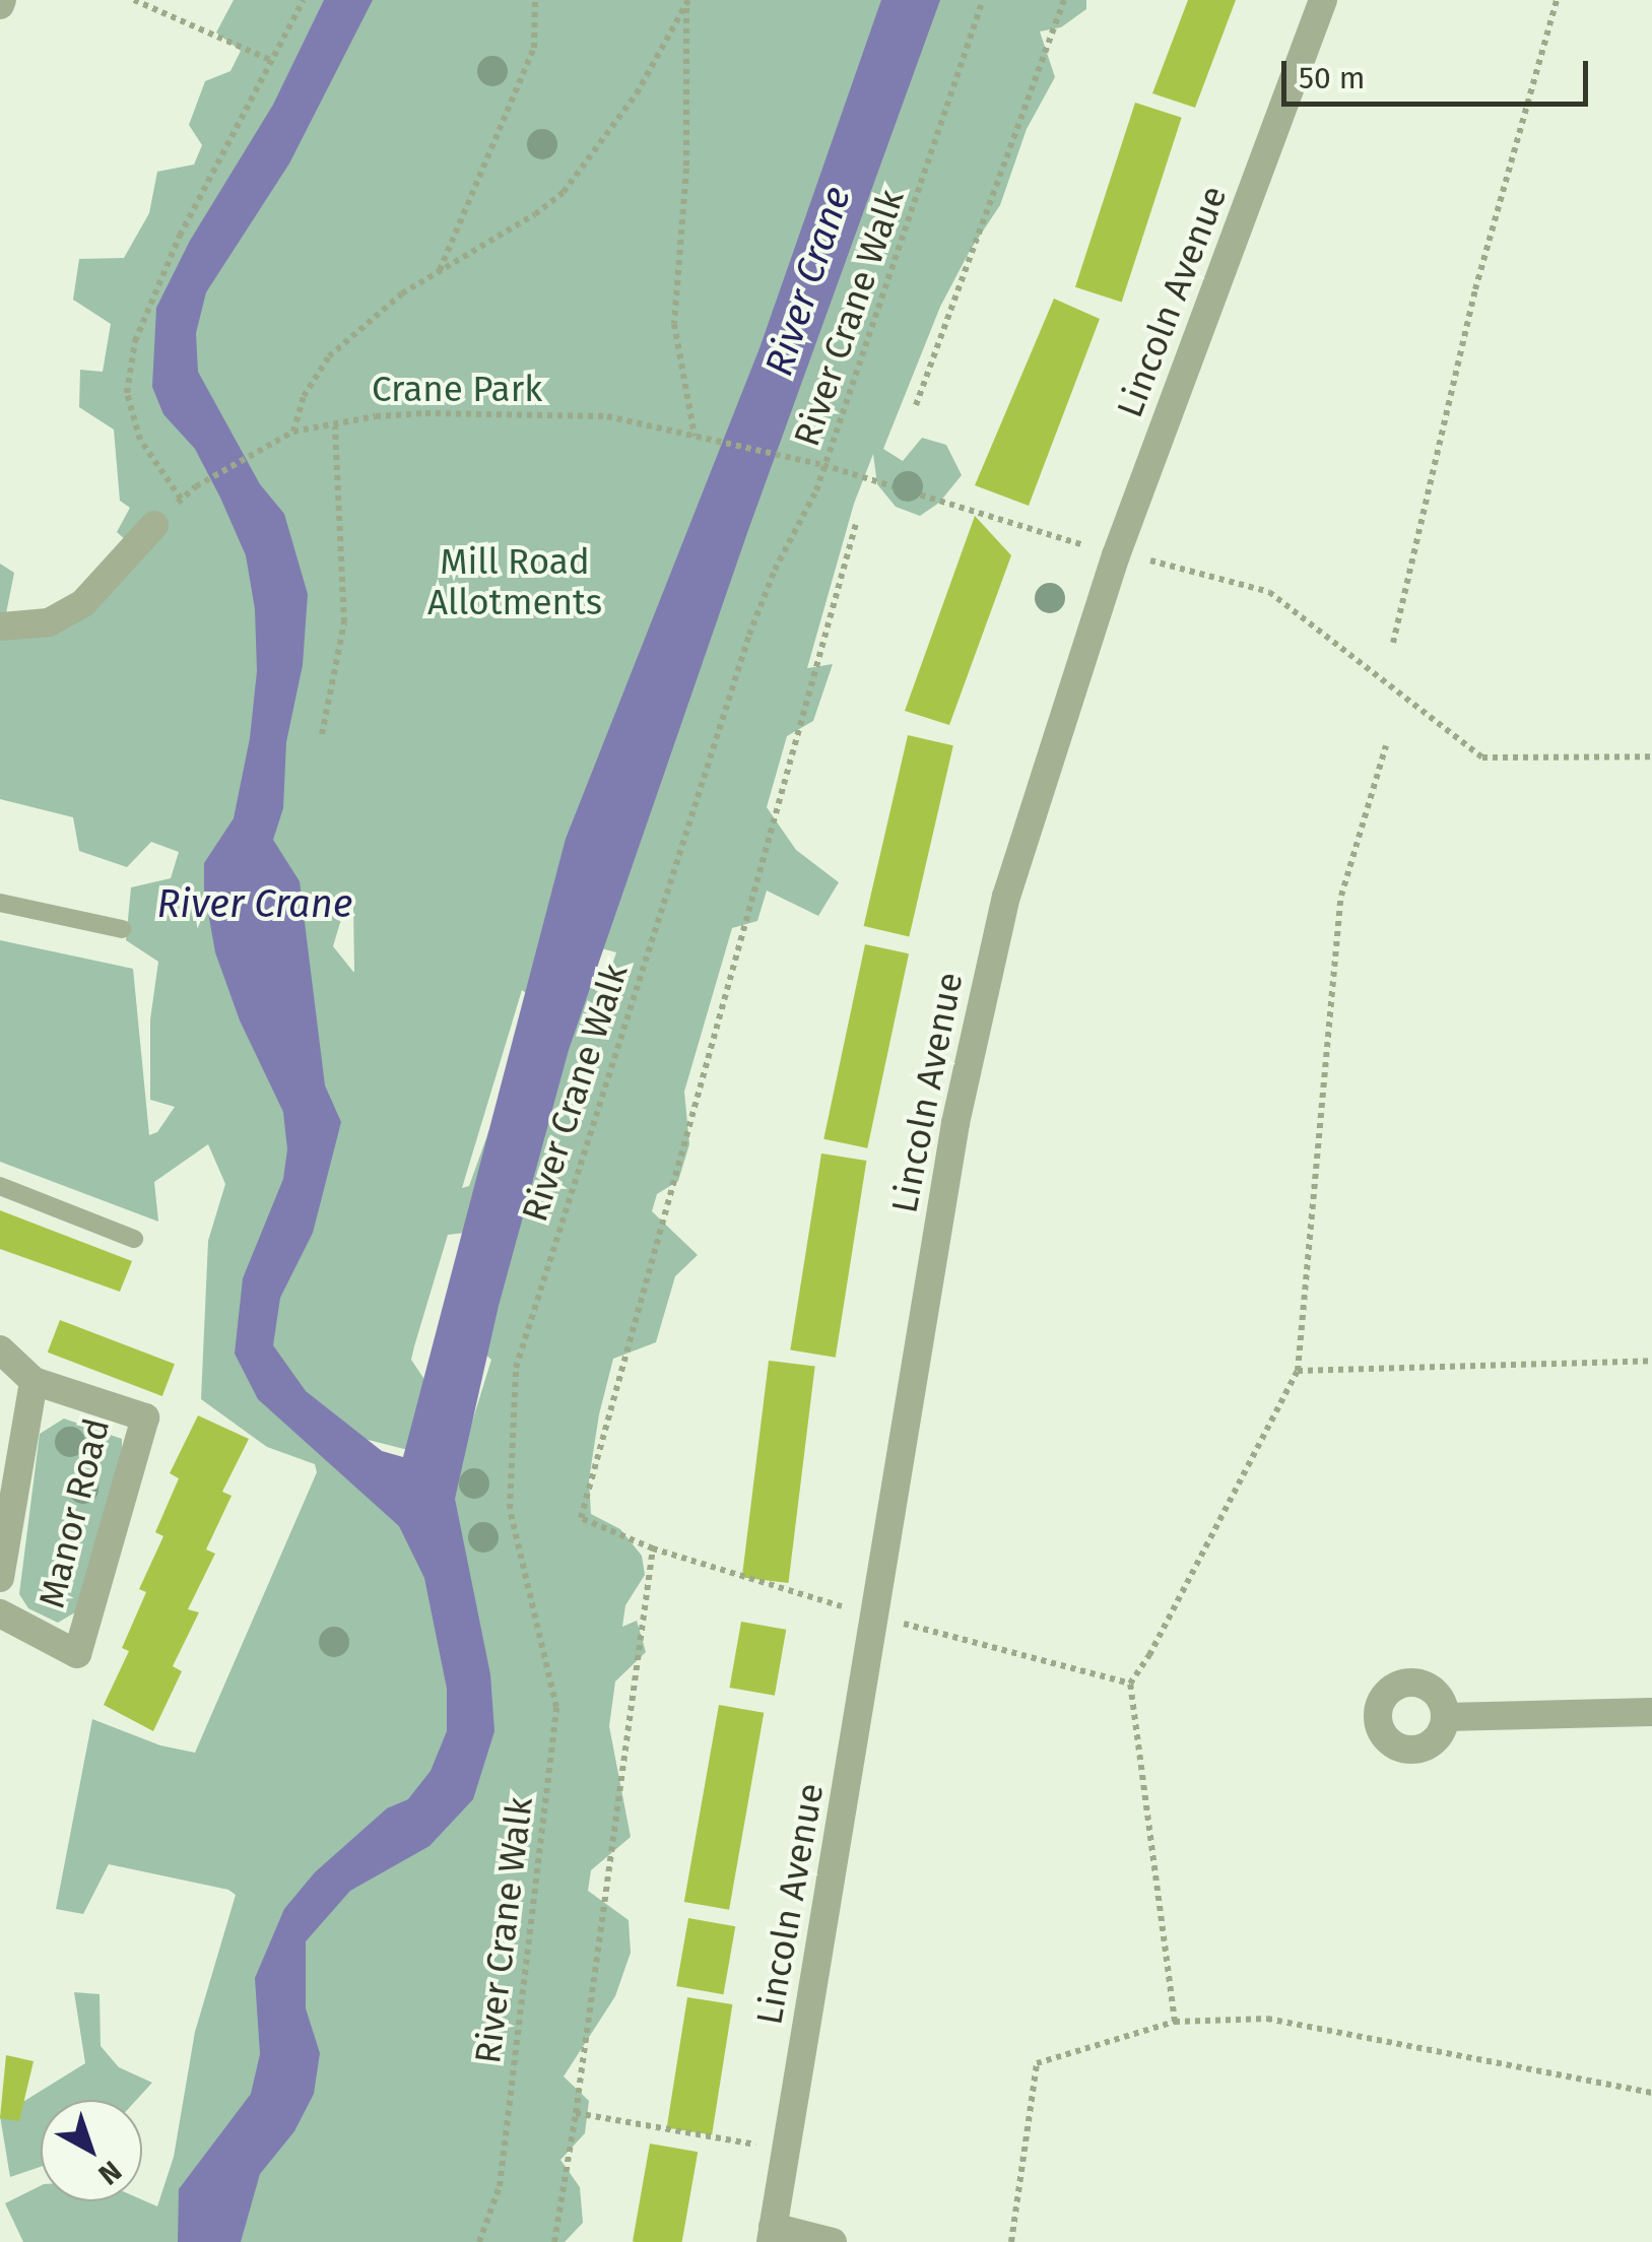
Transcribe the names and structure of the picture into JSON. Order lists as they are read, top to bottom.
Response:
{
  "streets": {
    "street": ["Lincoln Avenue", "Manor Road"],
    "path": ["River Crane Walk"]
  },
  "water": ["River Crane"],
  "parks": ["Crane Park", "Mill Road Allotments"],
  "scale_bar": "50 m",
  "north": "bottom right"
}
